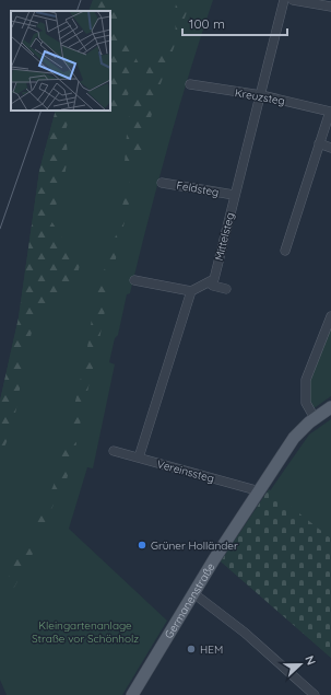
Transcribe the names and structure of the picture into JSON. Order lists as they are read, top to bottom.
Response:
{
  "streets": {
    "main road": ["Germanenstraße"],
    "street": [
      "Kreuzsteg",
      "Feldsteg",
      "Mittelsteg",
      "Vereinssteg"
    ]
  },
  "crossings": [
    ["Kreuzsteg", "Mittelsteg"],
    ["Feldsteg", "Mittelsteg"],
    ["Vereinssteg", "Germanenstraße"]
  ],
  "parks": ["Kleingartenanlage Straße vor Schönholz"],
  "places": ["Grüner Holländer", "HEM"],
  "scale_bar": "100 m",
  "north": "right"
}
